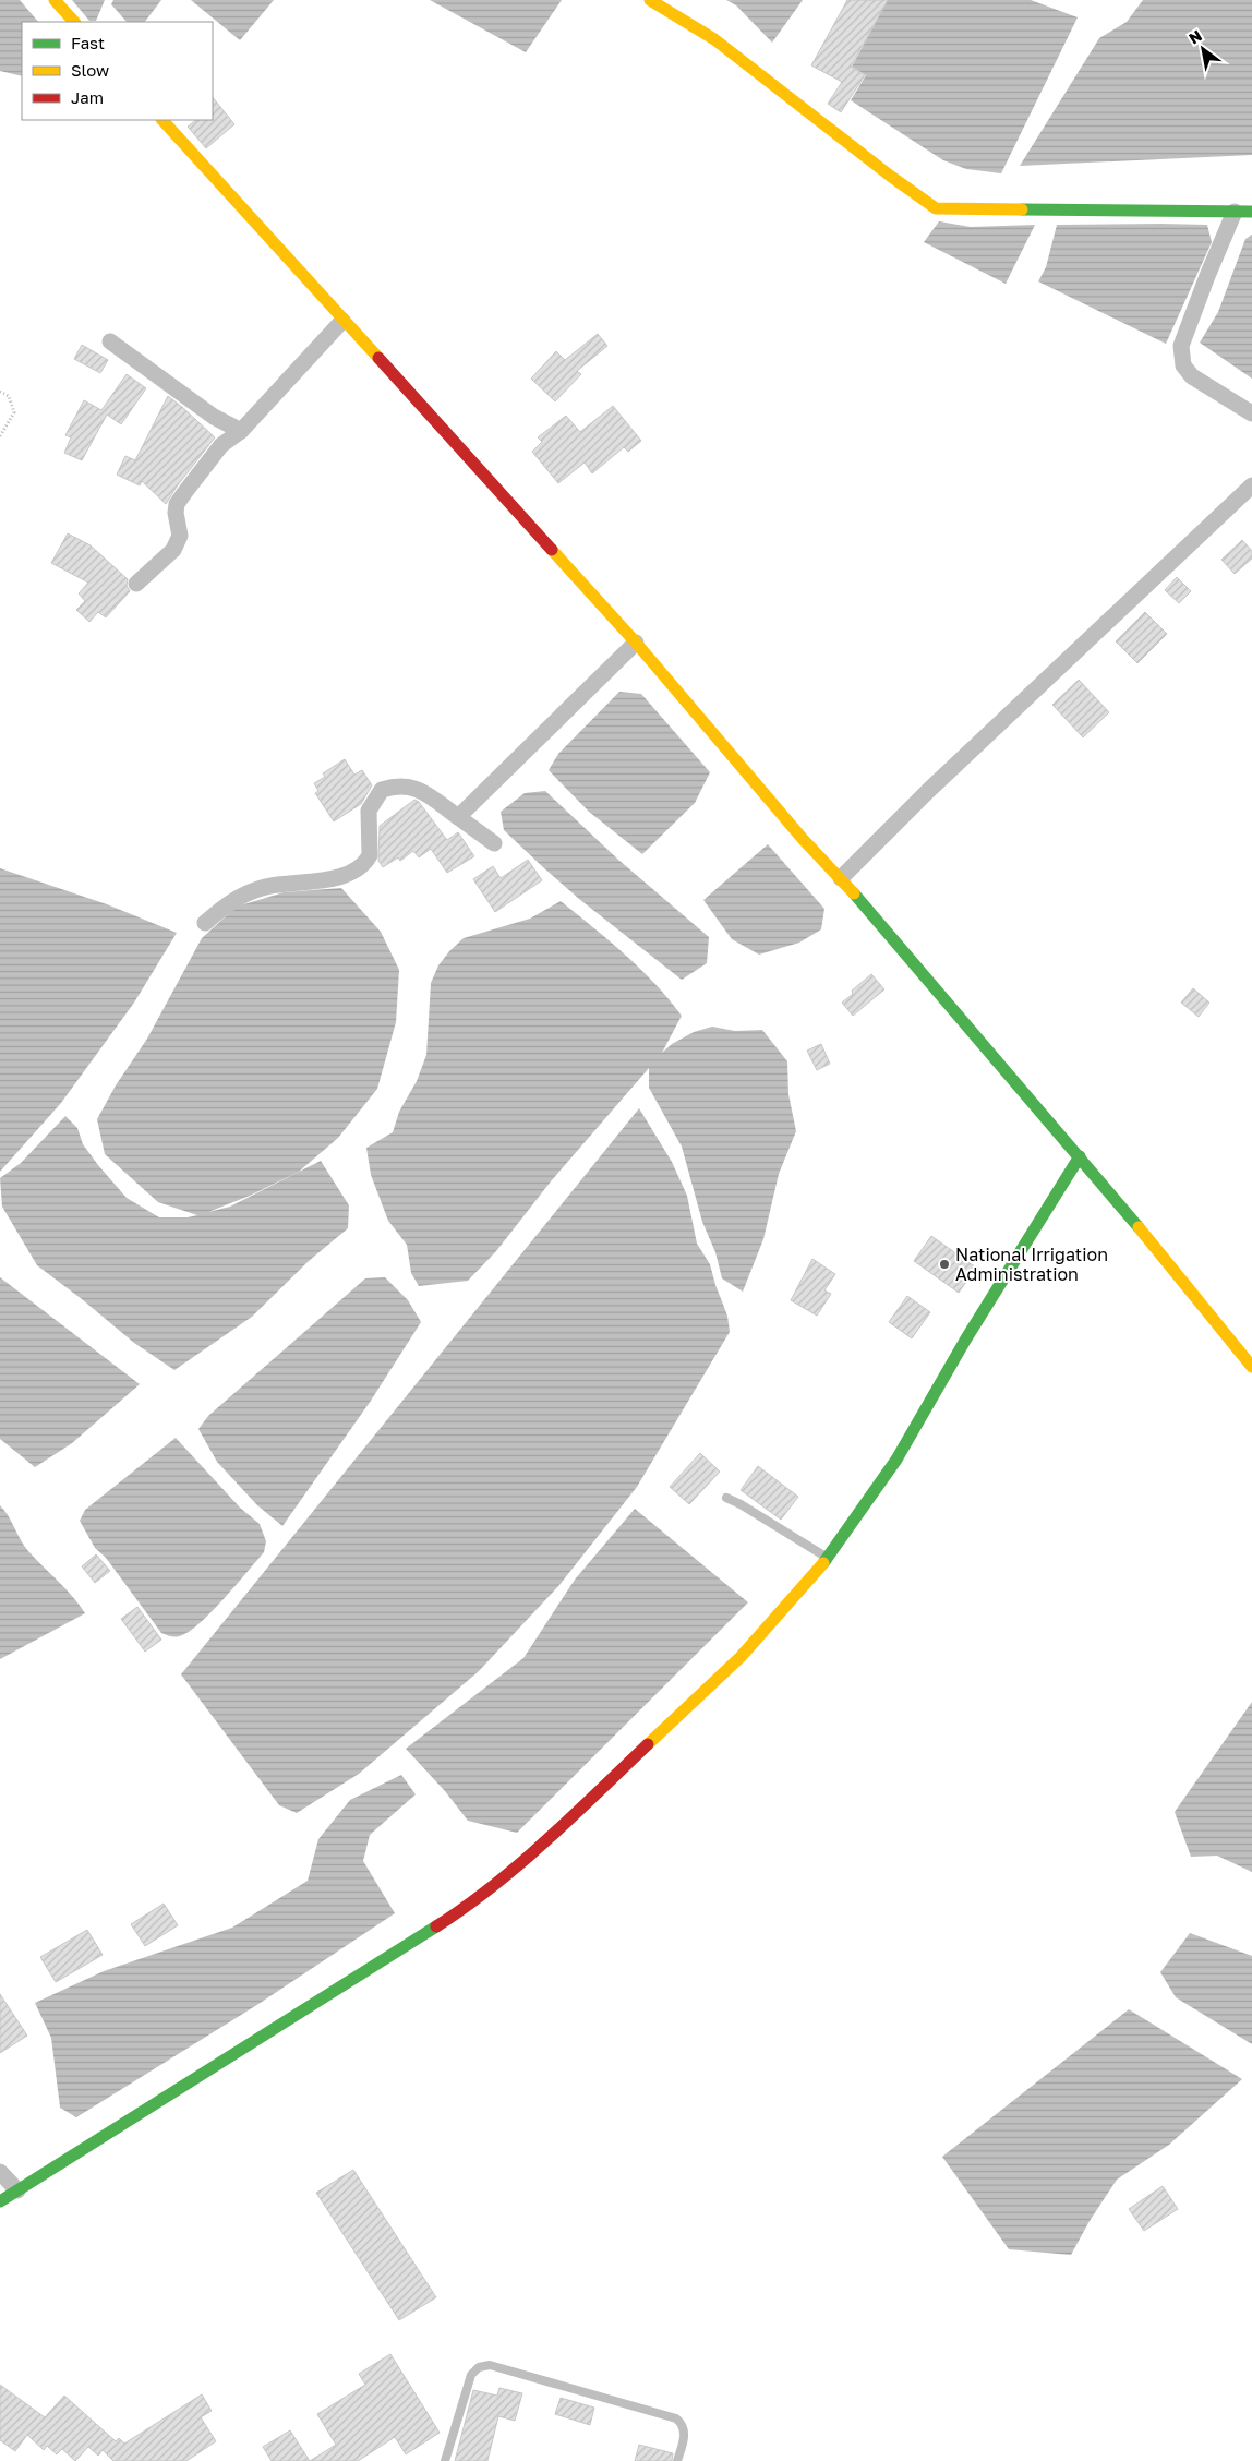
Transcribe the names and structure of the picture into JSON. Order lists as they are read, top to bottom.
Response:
{
  "places": ["National Irrigation Administration"],
  "legend": ["Fast", "Slow", "Jam"],
  "north": "top left"
}
